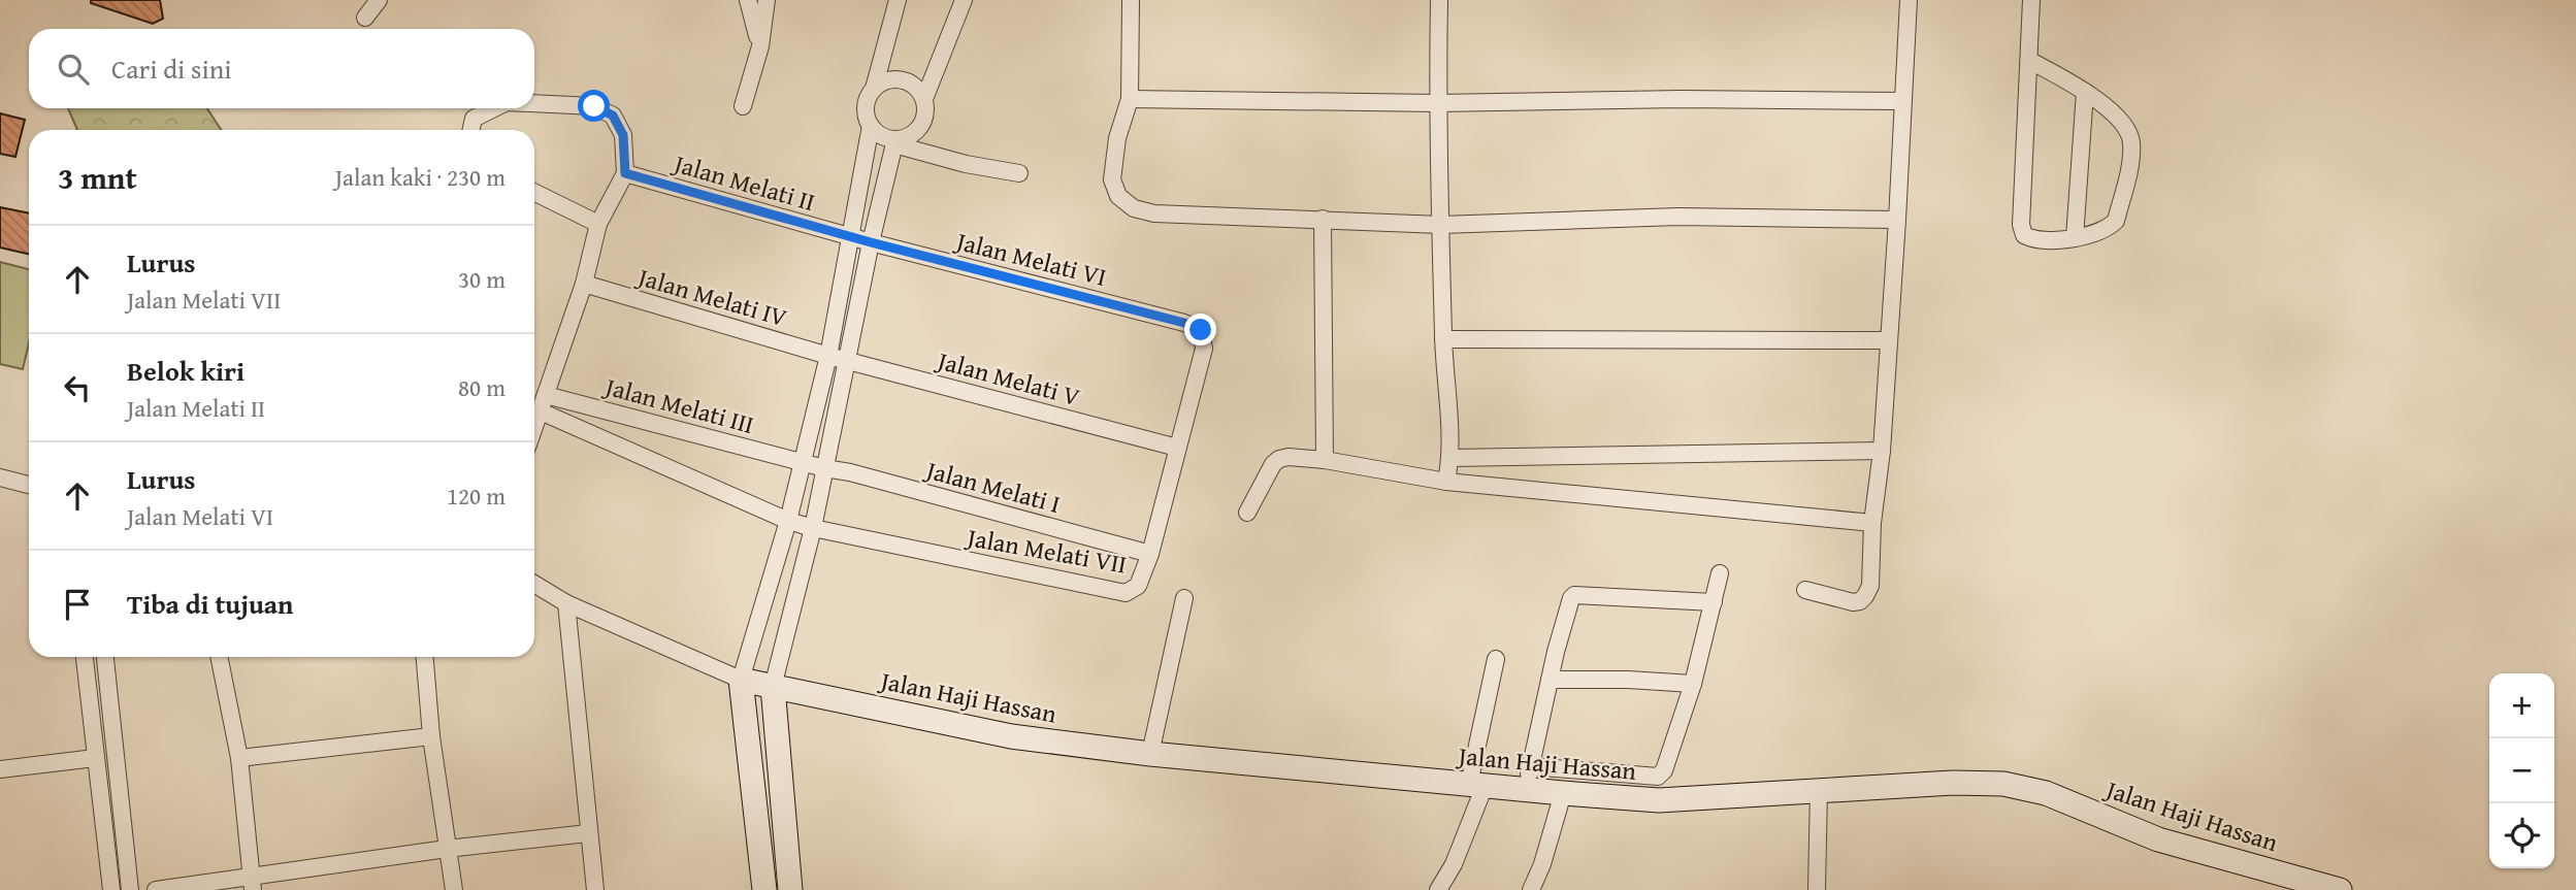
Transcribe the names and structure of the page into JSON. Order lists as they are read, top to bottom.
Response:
{
  "streets": {
    "street": [
      "Jalan Melati II",
      "Jalan Melati VI",
      "Jalan Melati IV",
      "Jalan Melati V",
      "Jalan Melati III",
      "Jalan Melati I",
      "Jalan Melati VII",
      "Jalan Haji Hassan"
    ]
  },
  "crossings": [
    ["Jalan Melati II", "Jalan Melati VI"],
    ["Jalan Melati VI", "Jalan Melati VII"],
    ["Jalan Melati IV", "Jalan Melati V"],
    ["Jalan Melati V", "Jalan Melati VII"],
    ["Jalan Melati III", "Jalan Melati I"],
    ["Jalan Melati I", "Jalan Melati VII"]
  ],
  "page": {
    "search": "Cari di sini",
    "heading": ["3 mnt", "Jalan kaki · 230 m"],
    "list": [
      ["Lurus", "Jalan Melati VII", "30 m"],
      ["Belok kiri", "Jalan Melati II", "80 m"],
      ["Lurus", "Jalan Melati VI", "120 m"],
      "Tiba di tujuan"
    ],
    "map_buttons": ["+", "−"]
  }
}
